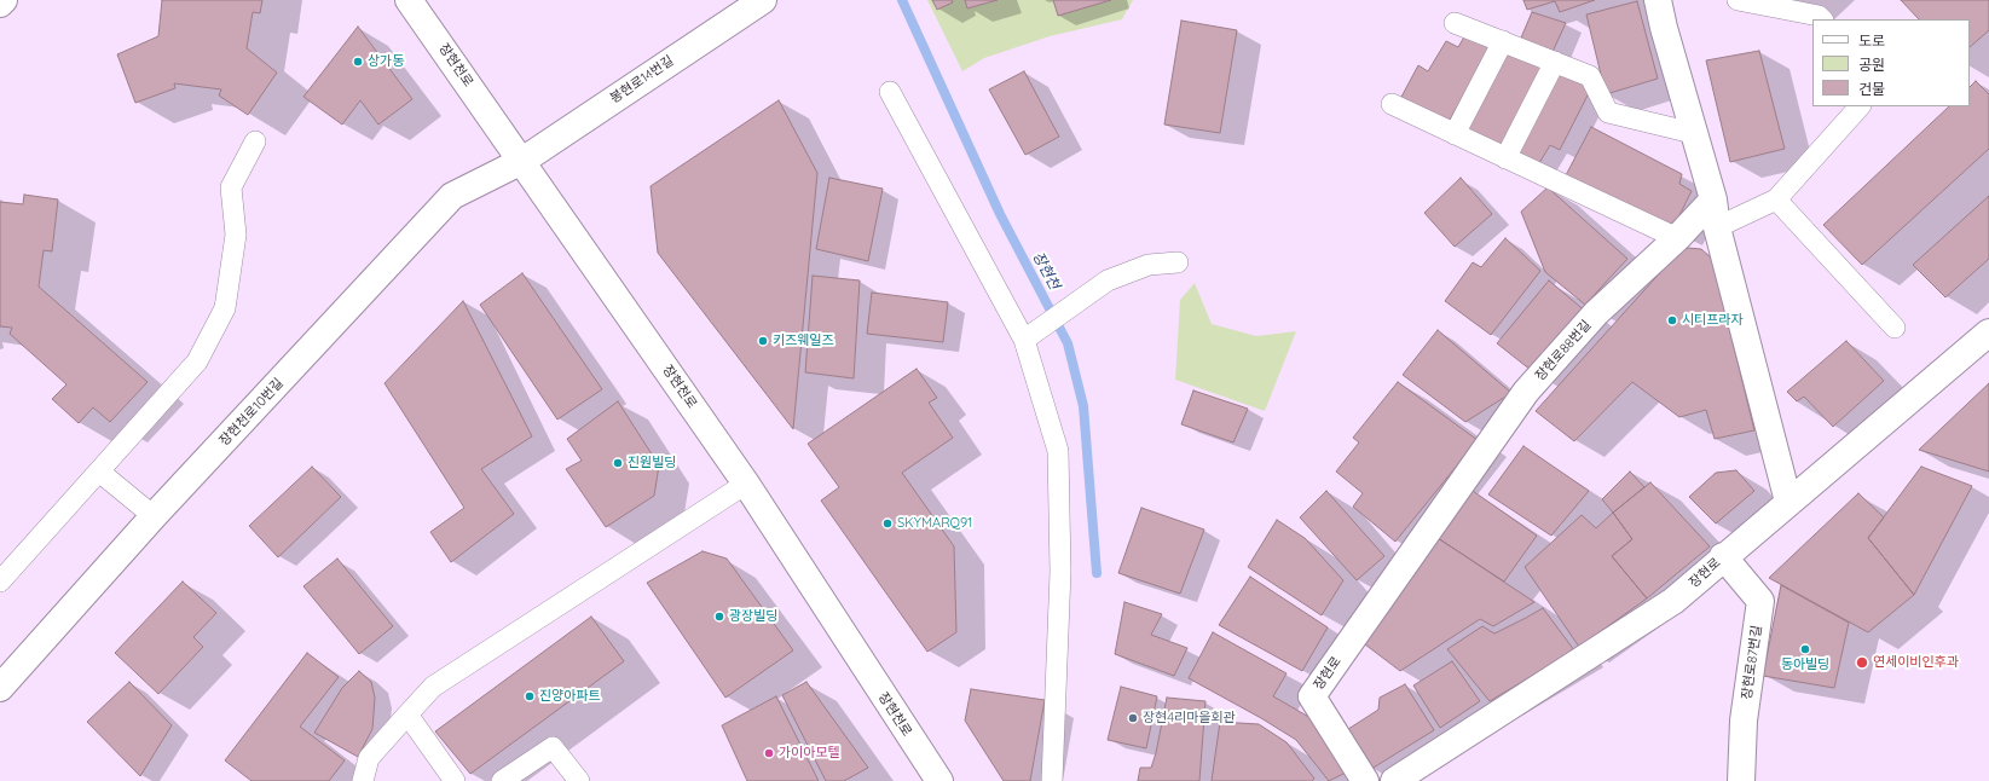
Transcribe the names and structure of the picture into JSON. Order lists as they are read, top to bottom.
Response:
{
  "streets": {
    "street": [
      "장현천로",
      "봉현로14번길",
      "장현로88번길",
      "장현천로10번길",
      "장현로",
      "장현로87번길"
    ]
  },
  "crossings": [
    ["장현천로", "봉현로14번길"],
    ["장현천로", "장현천로10번길"],
    ["봉현로14번길", "장현천로10번길"],
    ["장현로88번길", "장현로"],
    ["장현로", "장현로87번길"]
  ],
  "water": ["장현천"],
  "places": [
    "상가동",
    "시티프라자",
    "키즈웨일즈",
    "진원빌딩",
    "SKYMARQ91",
    "광장빌딩",
    "동아빌딩",
    "연세이비인후과",
    "진양아파트",
    "장현4리마을회관",
    "가이아모텔"
  ],
  "legend": ["도로", "공원", "건물"]
}
